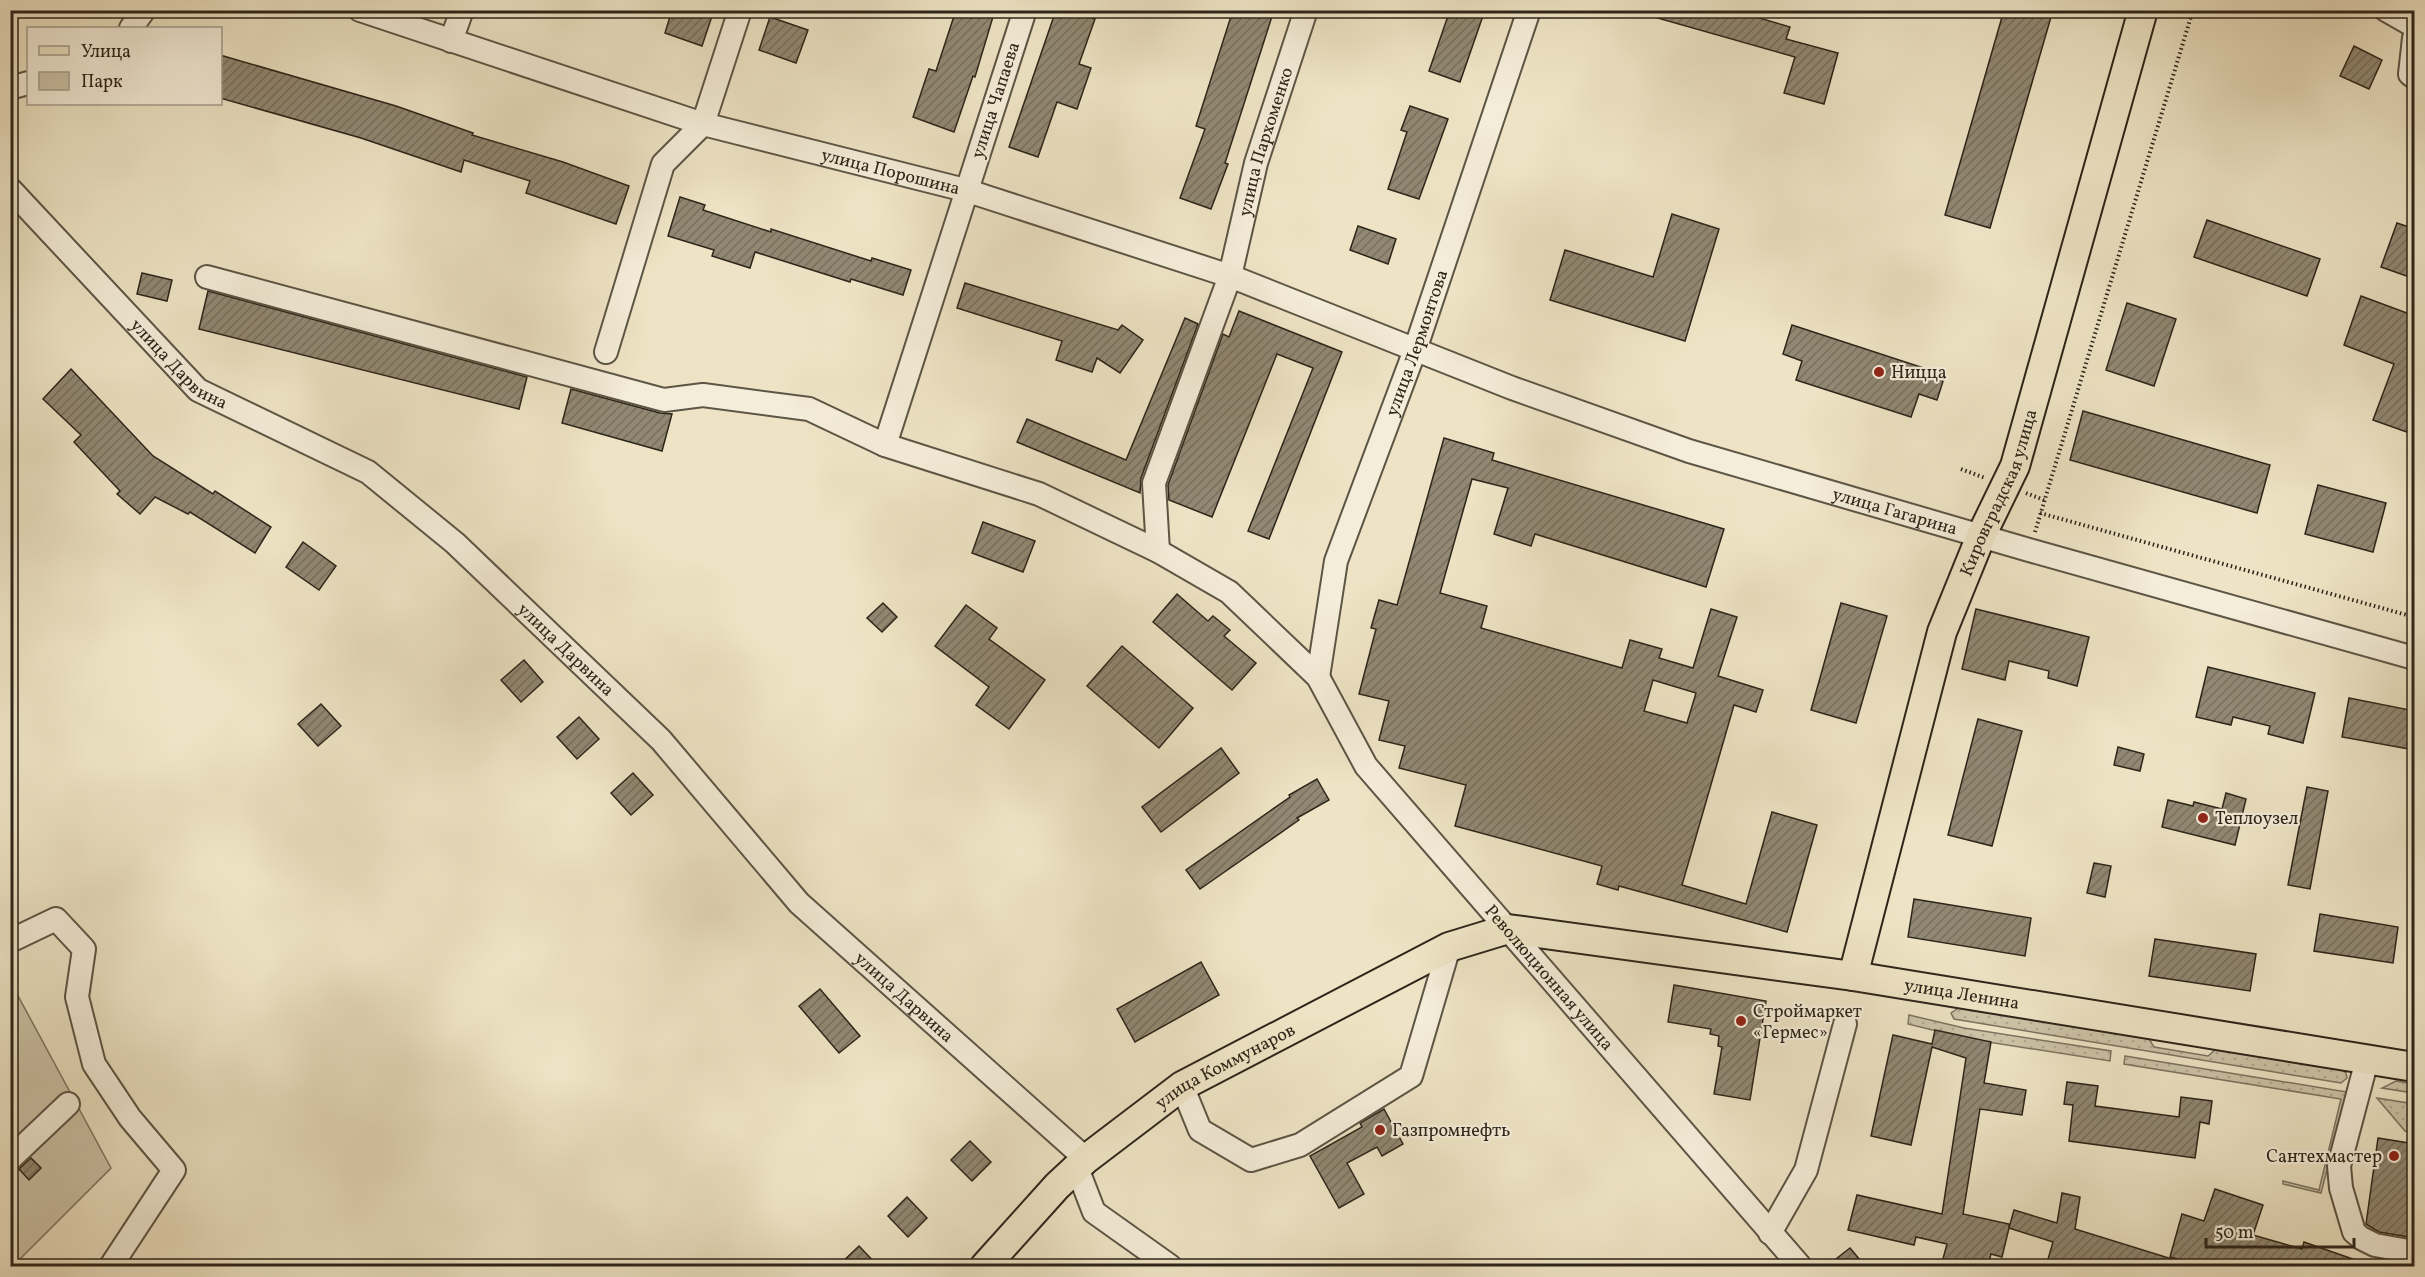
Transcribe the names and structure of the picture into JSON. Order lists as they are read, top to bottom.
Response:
{
  "streets": {
    "main road": ["Кировградская улица", "улица Ленина", "улица Коммунаров"],
    "street": [
      "улица Чапаева",
      "улица Пархоменко",
      "улица Порошина",
      "улица Лермонтова",
      "улица Дарвина",
      "улица Гагарина",
      "Революционная улица"
    ]
  },
  "crossings": [
    ["улица Чапаева", "улица Порошина"],
    ["улица Чапаева", "Революционная улица"],
    ["улица Пархоменко", "улица Порошина"],
    ["улица Пархоменко", "Революционная улица"],
    ["улица Порошина", "улица Лермонтова"],
    ["улица Порошина", "улица Гагарина"],
    ["улица Лермонтова", "улица Гагарина"],
    ["улица Лермонтова", "Революционная улица"],
    ["улица Дарвина", "улица Коммунаров"],
    ["Кировградская улица", "улица Гагарина"],
    ["Кировградская улица", "улица Ленина"],
    ["Революционная улица", "улица Ленина"],
    ["Революционная улица", "улица Коммунаров"],
    ["улица Ленина", "улица Коммунаров"]
  ],
  "places": [
    "Ницца",
    "Теплоузел",
    "Строймаркет «Гермес»",
    "Газпромнефть",
    "Сантехмастер"
  ],
  "legend": ["Улица", "Парк"],
  "scale_bar": "50 m"
}
